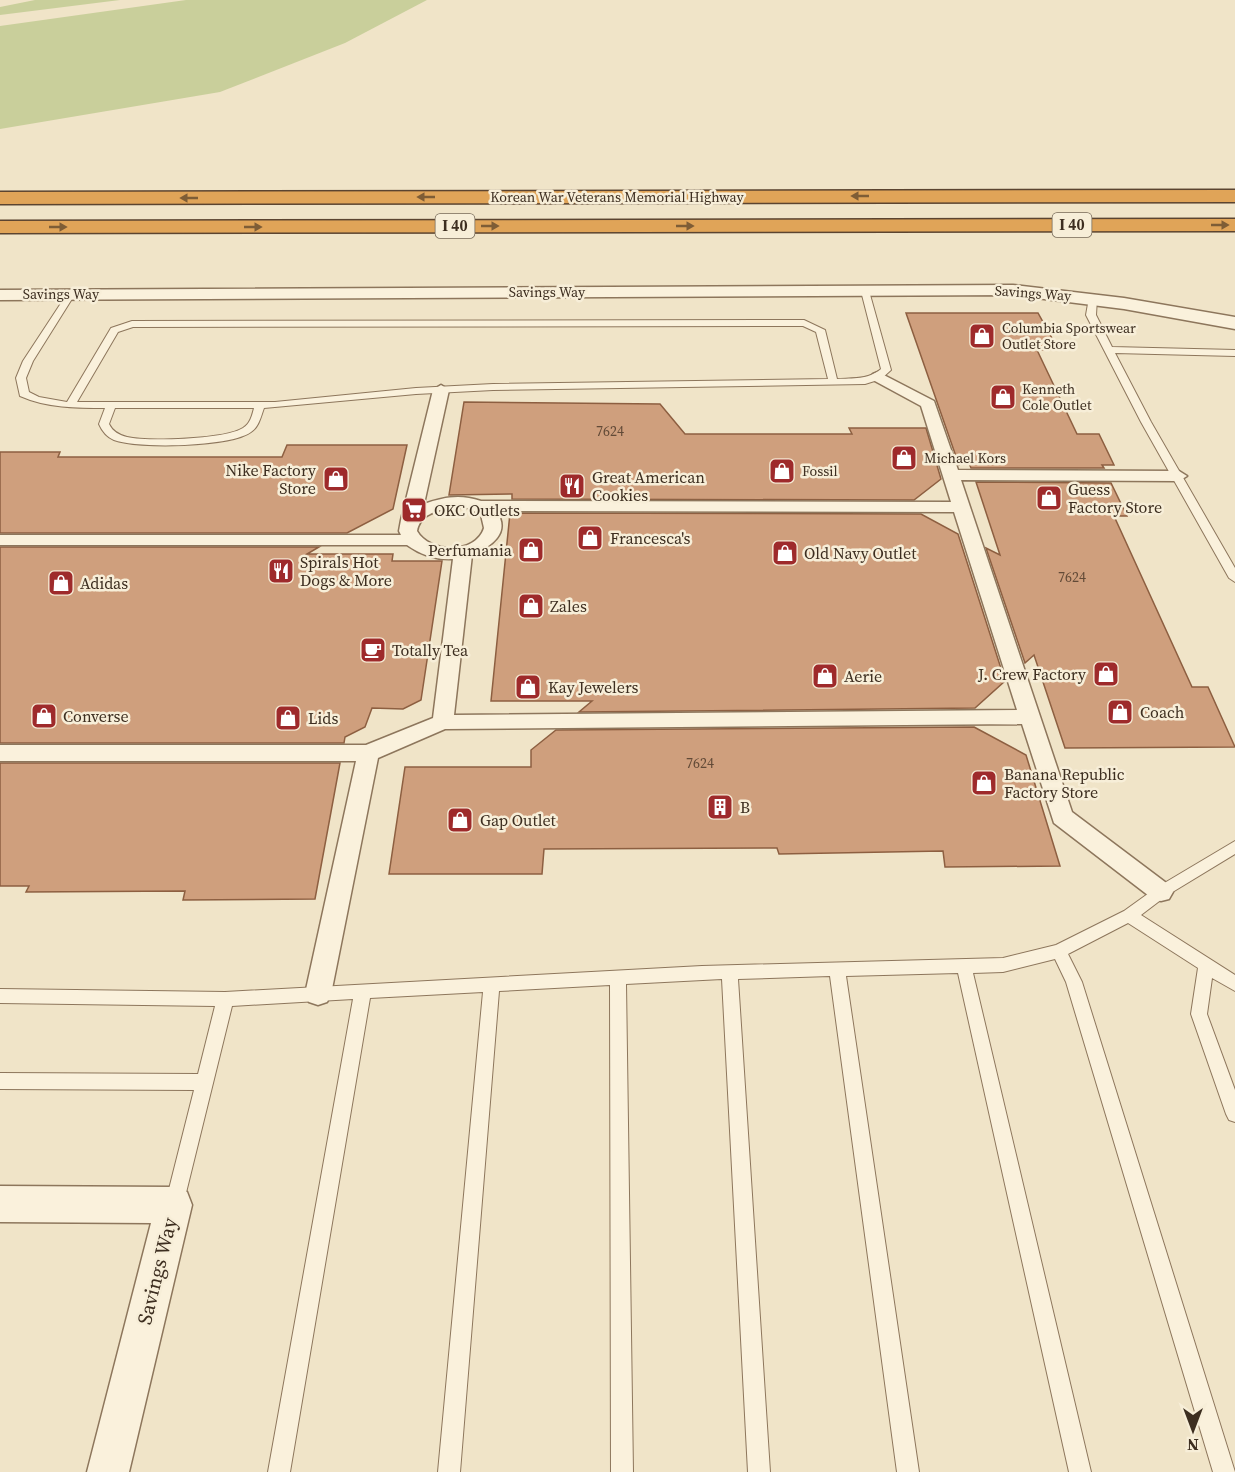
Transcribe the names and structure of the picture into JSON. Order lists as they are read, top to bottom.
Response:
{
  "streets": {
    "highway": ["Korean War Veterans Memorial Highway", "I 40"],
    "street": ["Savings Way"]
  },
  "places": {
    "shop": [
      "Columbia Sportswear Outlet Store",
      "Kenneth Cole Outlet",
      "Michael Kors",
      "Fossil",
      "Nike Factory Store",
      "Guess Factory Store",
      "Francesca's",
      "Perfumania",
      "Old Navy Outlet",
      "Adidas",
      "Zales",
      "J. Crew Factory",
      "Aerie",
      "Kay Jewelers",
      "Coach",
      "Converse",
      "Lids",
      "Banana Republic Factory Store",
      "Gap Outlet"
    ],
    "restaurant": ["Great American Cookies", "Spirals Hot Dogs & More"],
    "supermarket": ["OKC Outlets"],
    "cafe": ["Totally Tea"],
    "building": ["B"]
  },
  "house_numbers": ["7624", "7624", "7624"],
  "north": "bottom"
}
